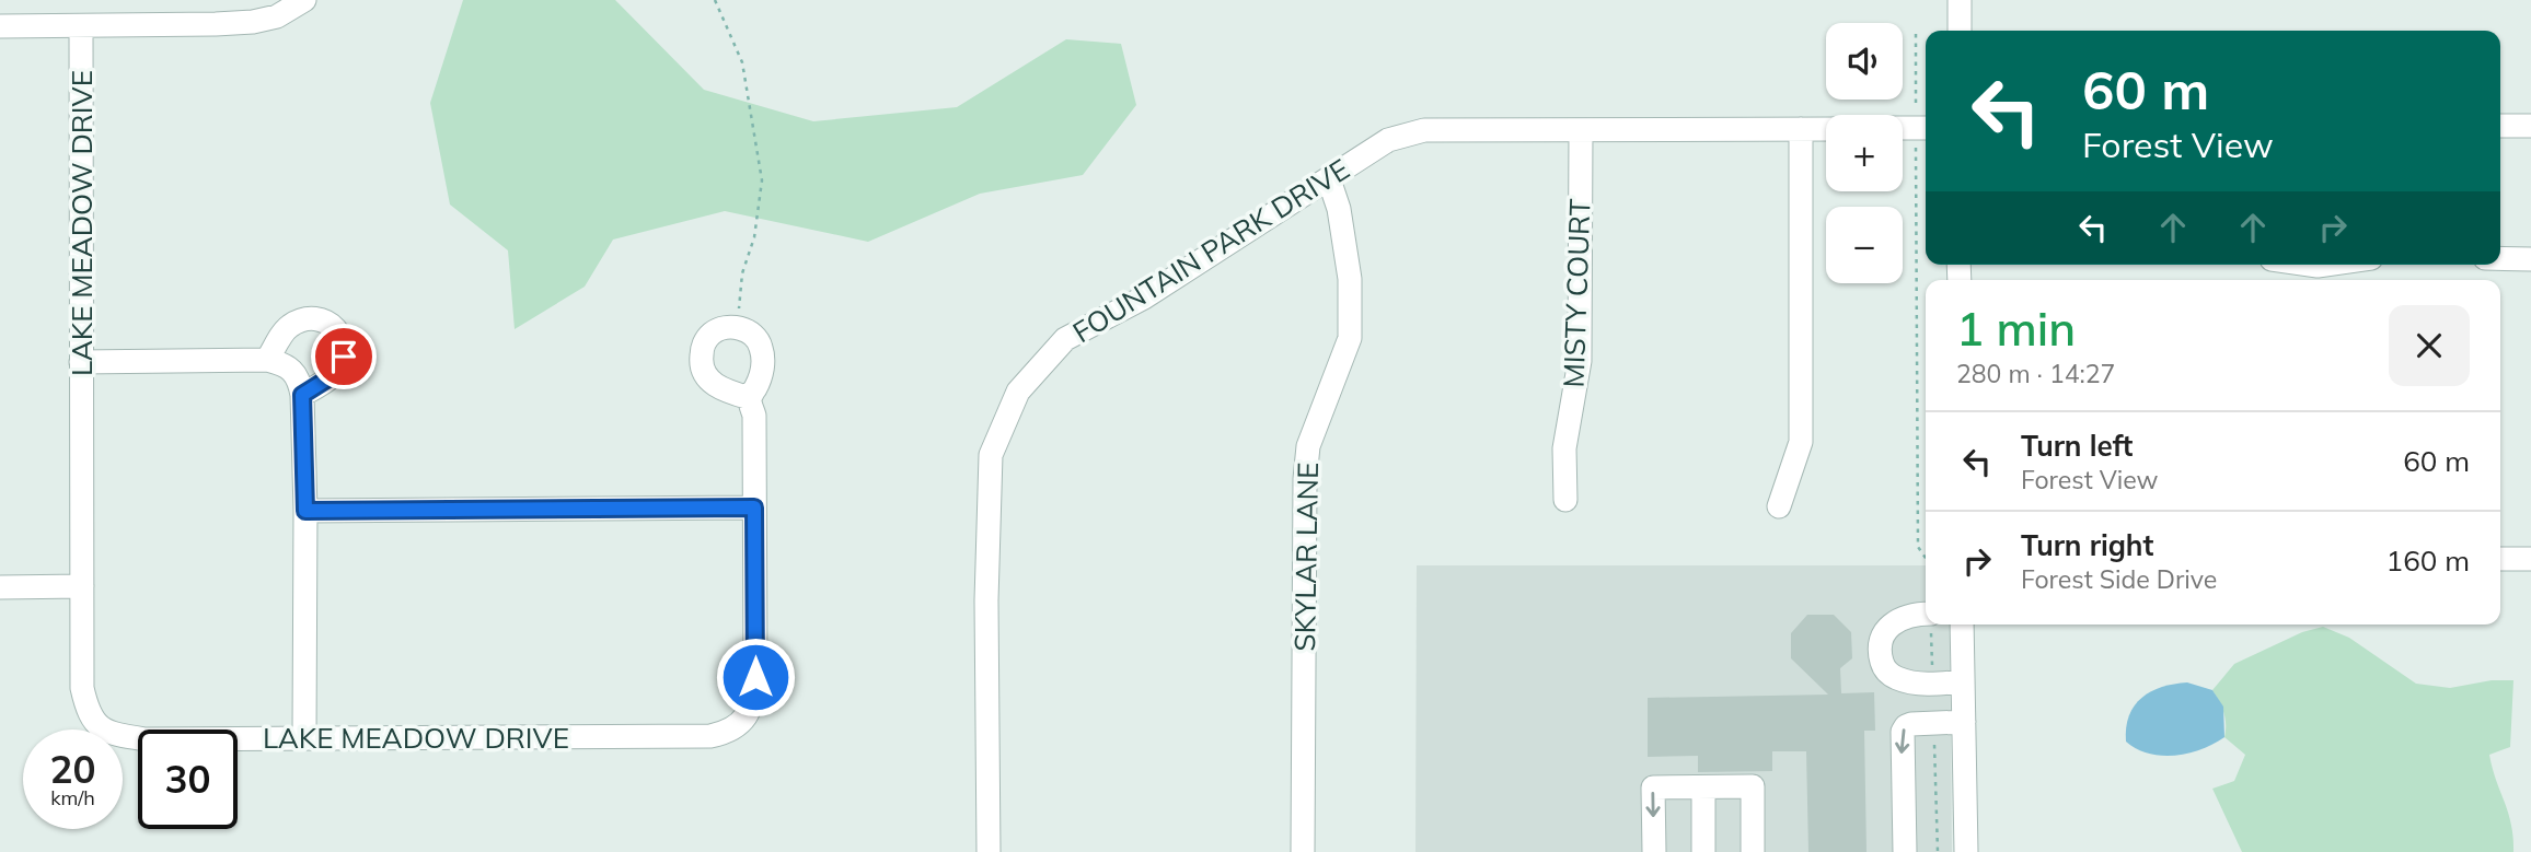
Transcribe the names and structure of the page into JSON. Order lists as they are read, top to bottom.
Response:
{
  "streets": {
    "street": [
      "LAKE MEADOW DRIVE",
      "FOUNTAIN PARK DRIVE",
      "MISTY COURT",
      "SKYLAR LANE"
    ]
  },
  "crossings": [
    ["FOUNTAIN PARK DRIVE", "MISTY COURT"],
    ["FOUNTAIN PARK DRIVE", "SKYLAR LANE"]
  ],
  "page": {
    "map_buttons": ["+", "−"],
    "turn": ["60 m", "Forest View"],
    "heading": ["1 min", "280 m · 14:27"],
    "list": [
      {
        "name": "Turn left",
        "note": "Forest View",
        "value": "60 m"
      },
      {
        "name": "Turn right",
        "note": "Forest Side Drive",
        "value": "160 m"
      }
    ],
    "speed": "20 km/h",
    "limit": "30"
  }
}
